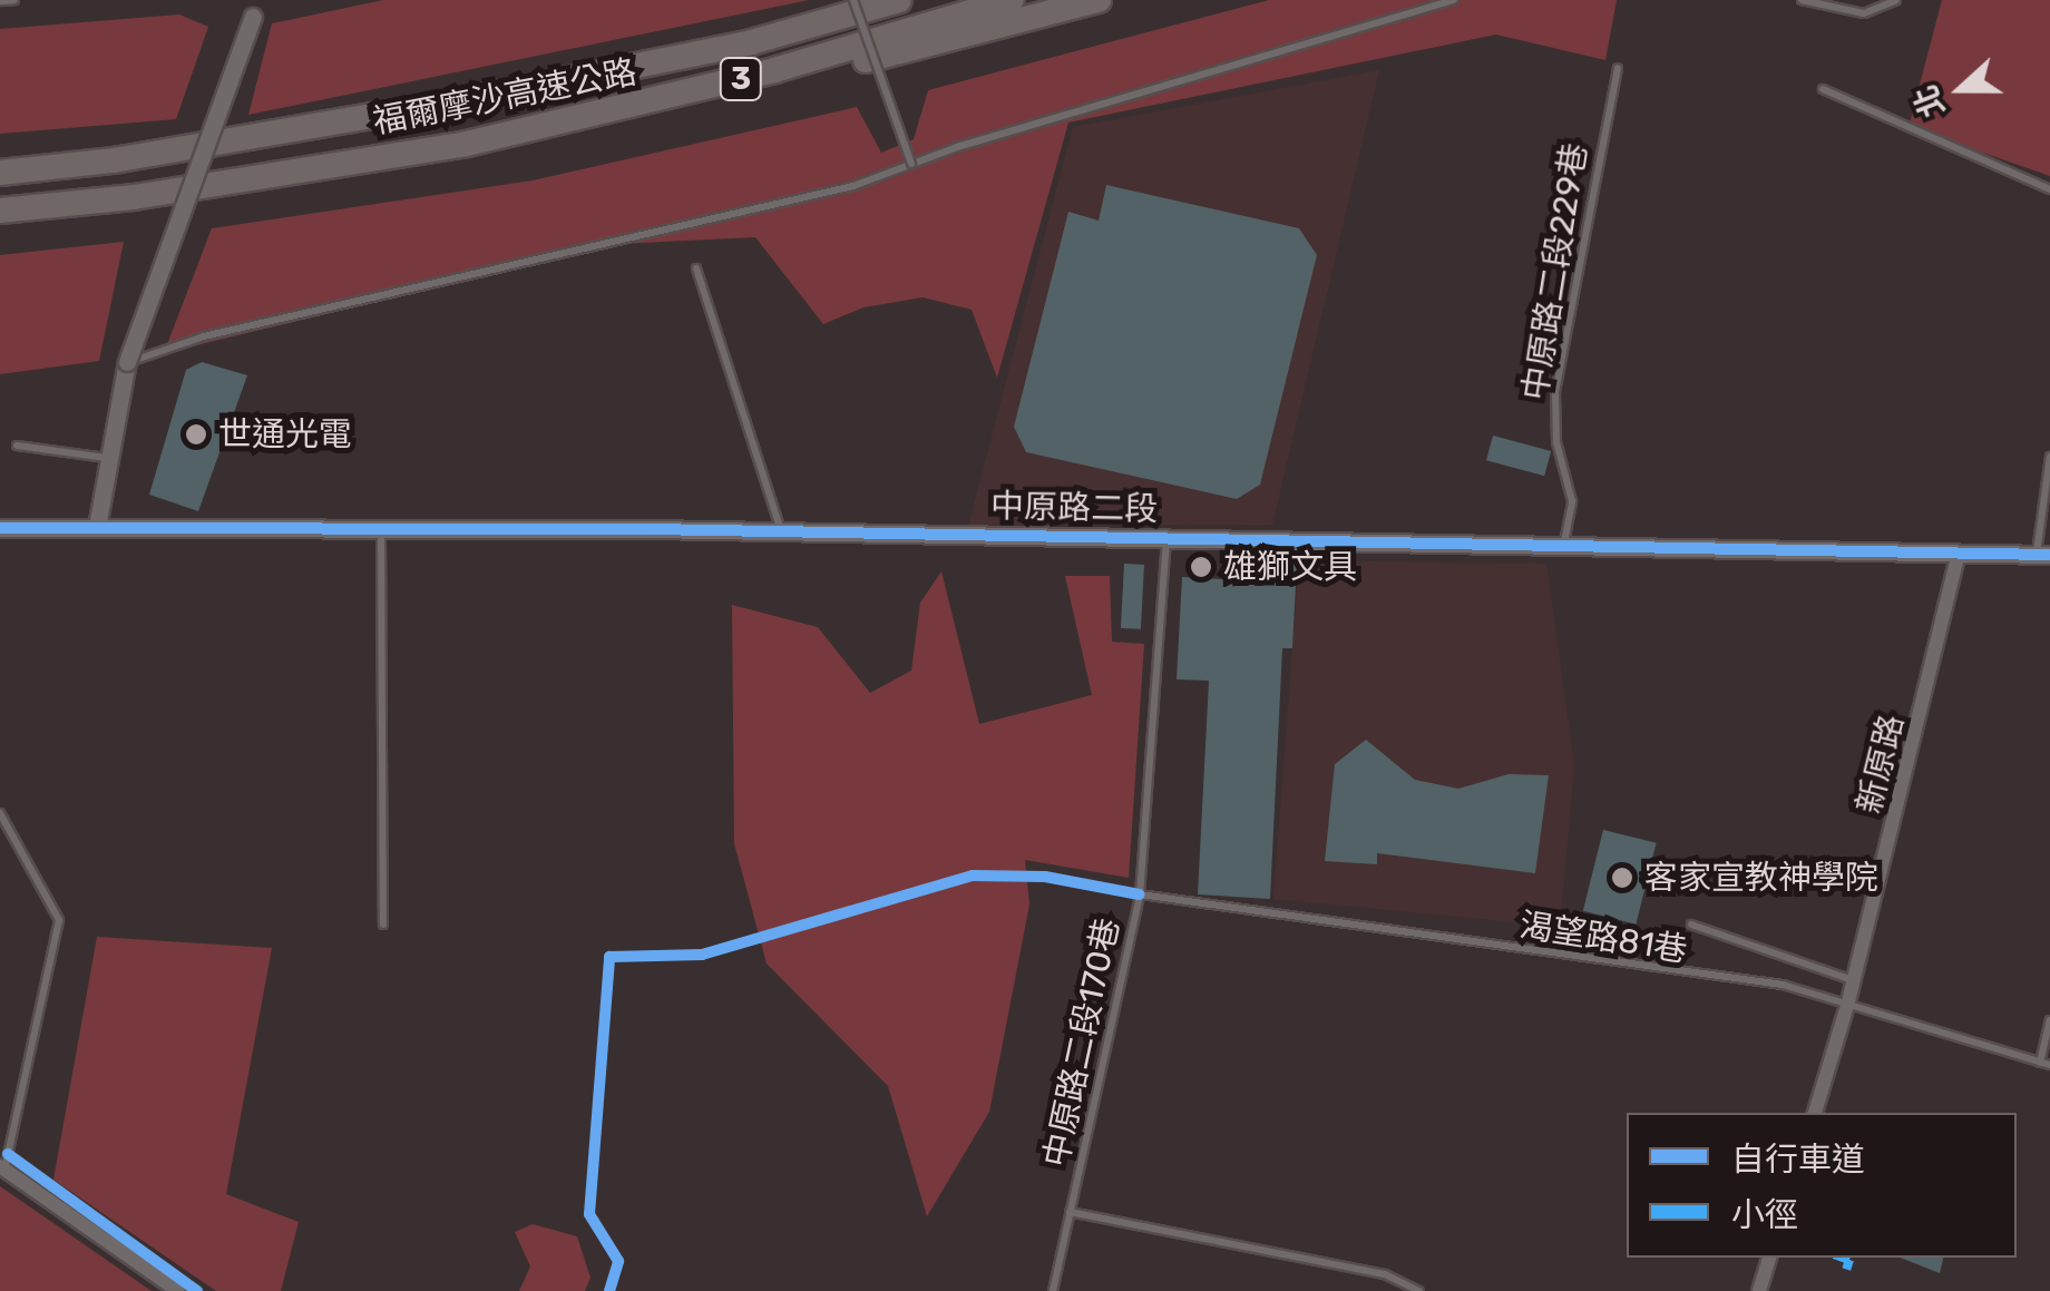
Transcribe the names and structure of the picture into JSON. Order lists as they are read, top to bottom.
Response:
{
  "streets": {
    "highway": ["3", "福爾摩沙高速公路"],
    "street": ["中原路二段", "新原路"],
    "lane": ["中原路二段229巷", "渴望路81巷", "中原路二段170巷"]
  },
  "crossings": [
    ["中原路二段229巷", "中原路二段"],
    ["中原路二段", "新原路"],
    ["中原路二段", "中原路二段170巷"],
    ["新原路", "渴望路81巷"],
    ["渴望路81巷", "中原路二段170巷"]
  ],
  "places": ["世通光電", "雄獅文具", "客家宣教神學院"],
  "legend": ["自行車道", "小徑"],
  "north": "left"
}
